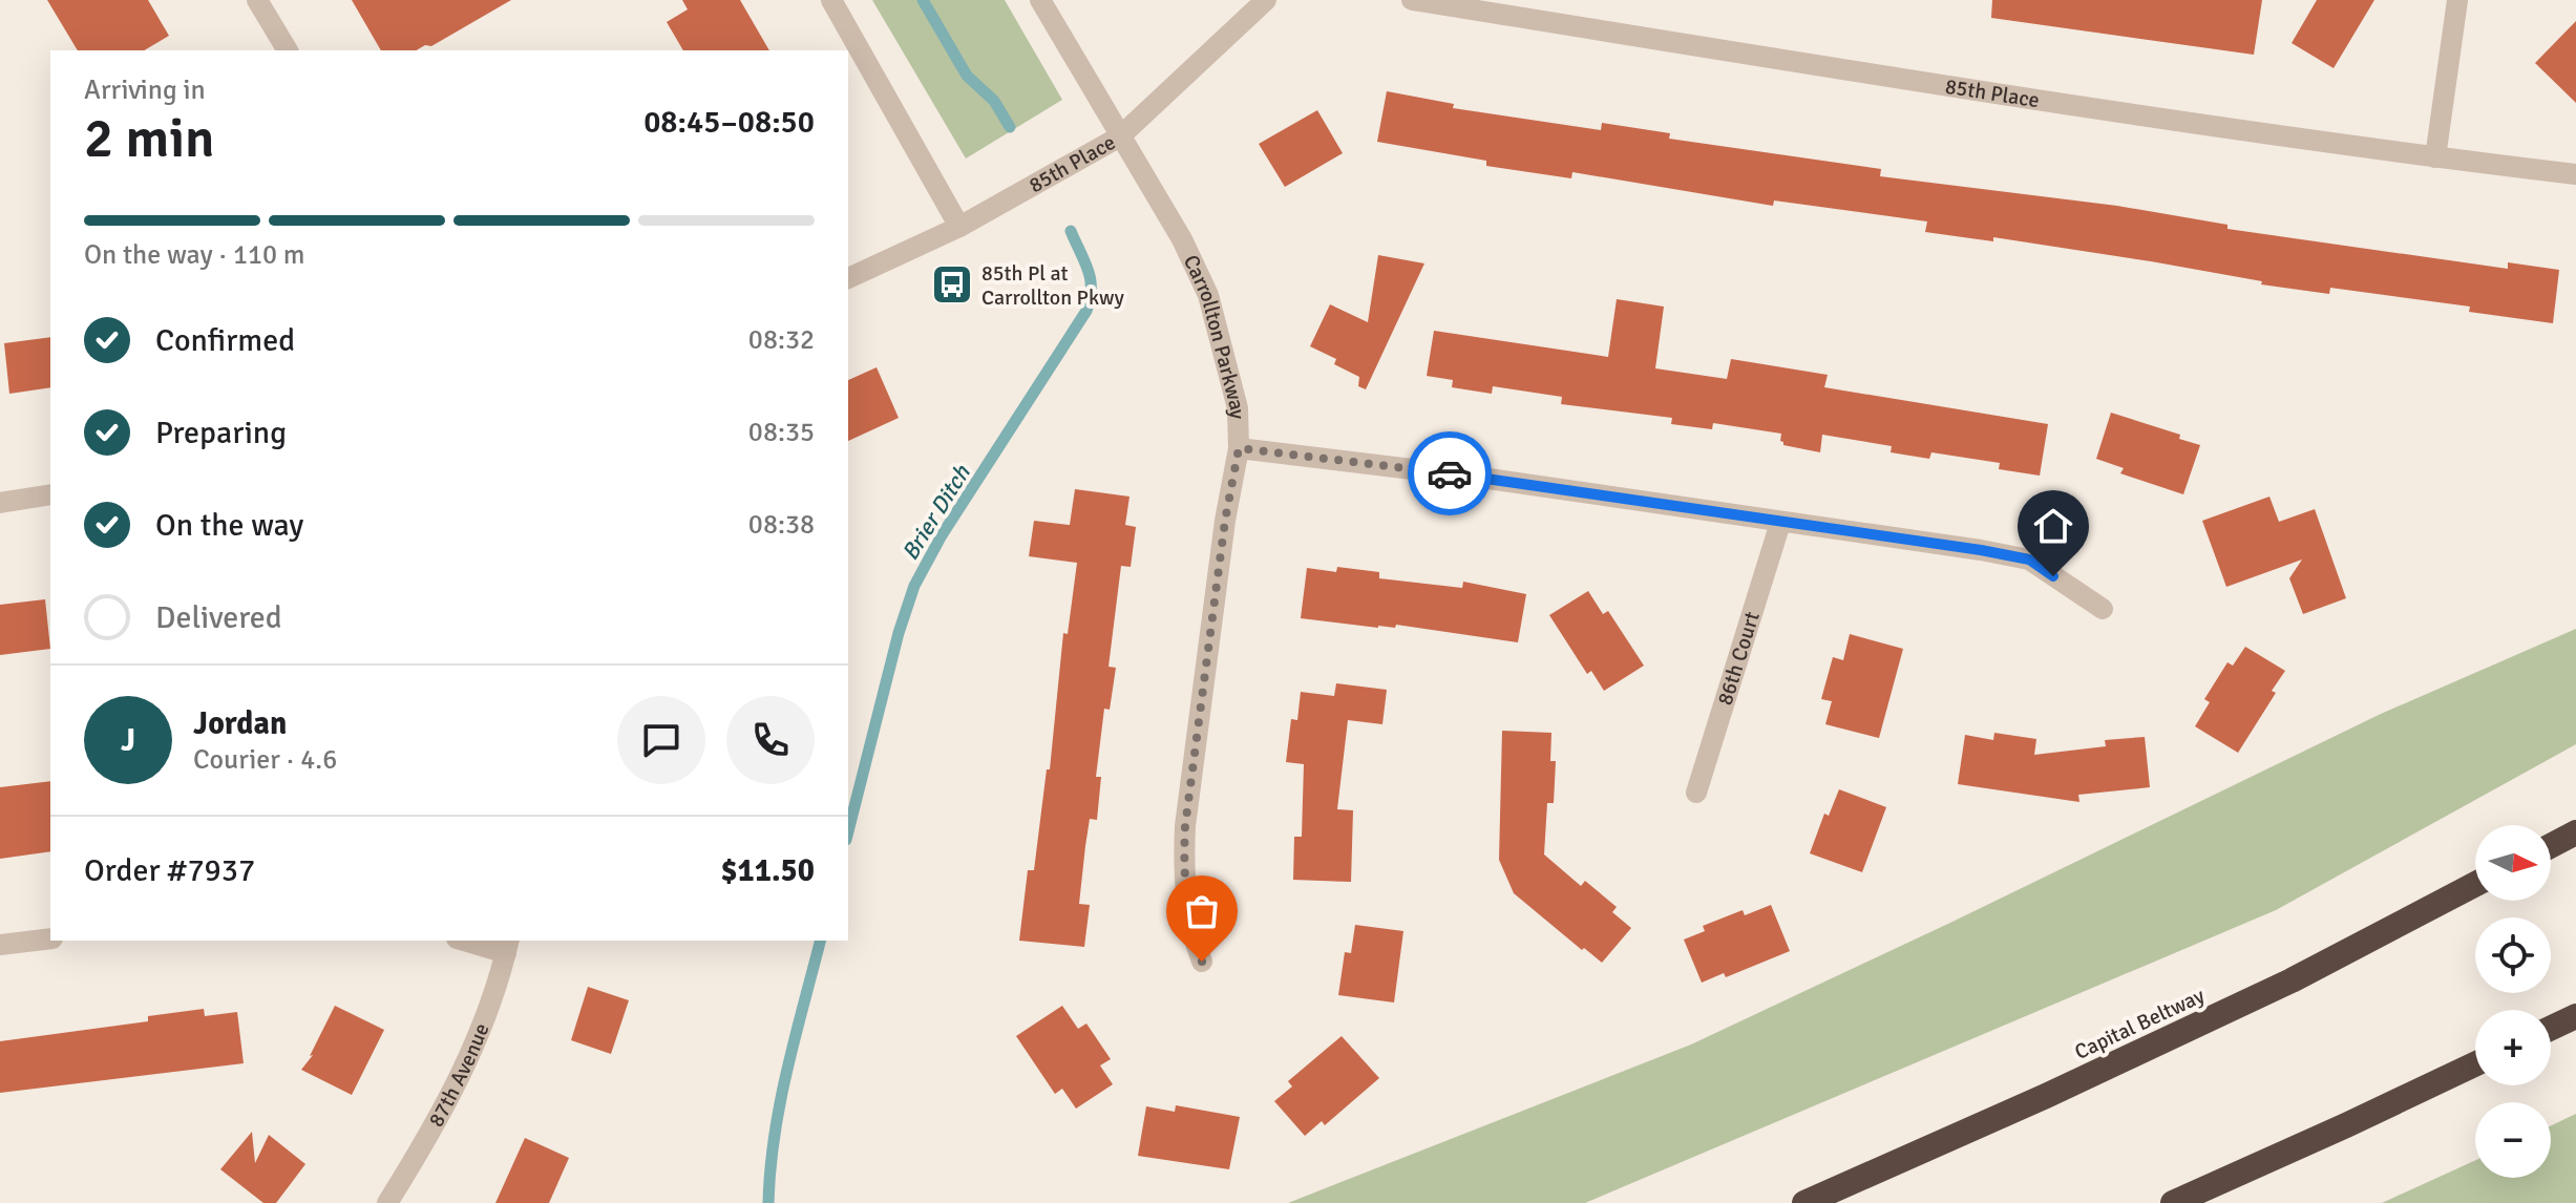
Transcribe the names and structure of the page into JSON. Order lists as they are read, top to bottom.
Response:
{
  "streets": {
    "highway": ["Capital Beltway"],
    "street": [
      "85th Place",
      "Carrollton Parkway",
      "86th Court",
      "87th Avenue"
    ]
  },
  "crossings": [
    ["85th Place", "Carrollton Parkway"]
  ],
  "water": ["Brier Ditch"],
  "places": {
    "bus stop": ["85th Pl at Carrollton Pkwy"]
  },
  "north": "right",
  "page": {
    "heading": ["2 min", "Arriving in", "08:45–08:50"],
    "panel": [
      "Jordan",
      "Courier · 4.6",
      "Order #7937",
      "$11.50"
    ],
    "bar": "On the way · 110 m",
    "list": [
      ["Confirmed", "08:32"],
      ["Preparing", "08:35"],
      ["On the way", "08:38"],
      "Delivered"
    ],
    "round": "J",
    "map_buttons": ["+", "−"]
  }
}
